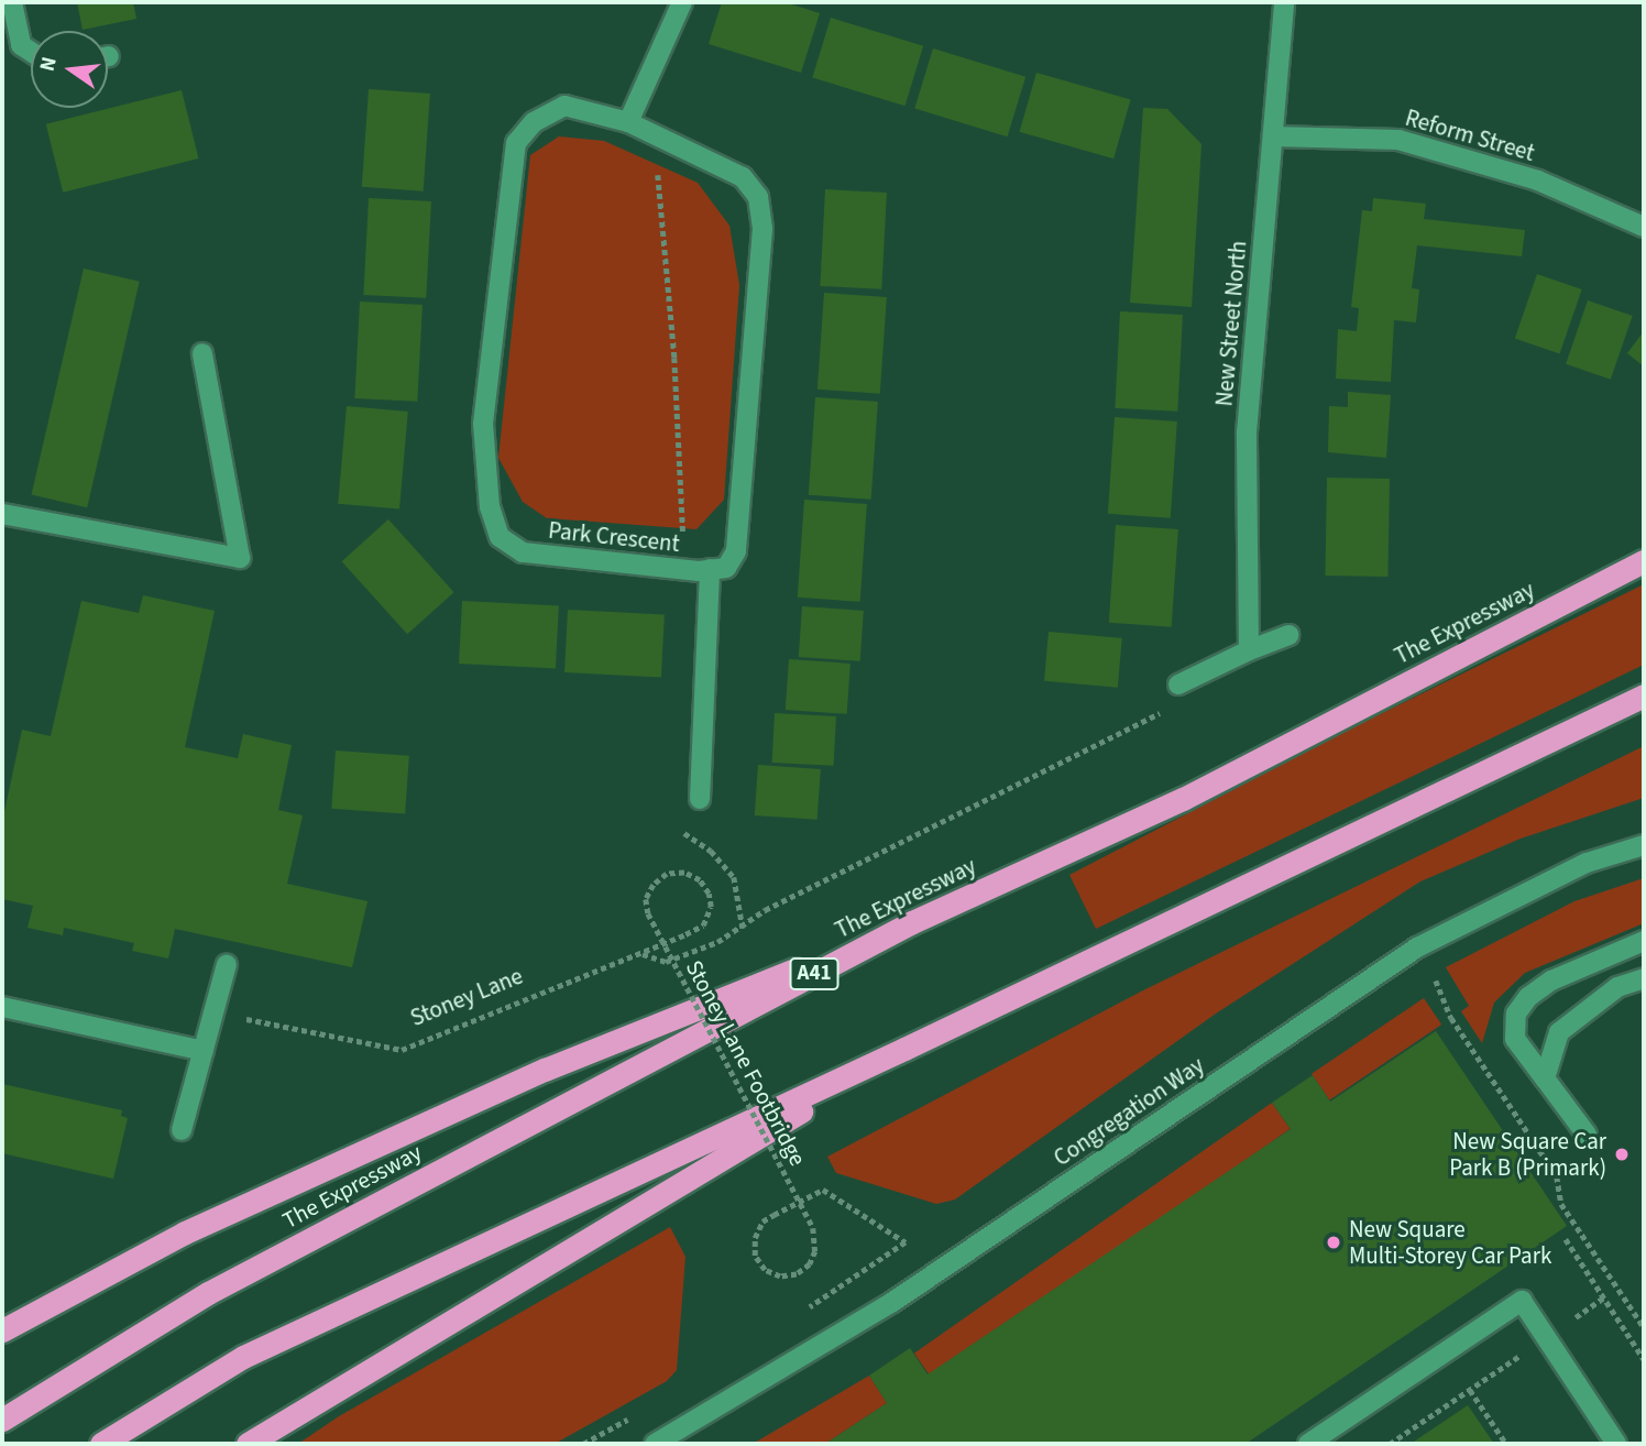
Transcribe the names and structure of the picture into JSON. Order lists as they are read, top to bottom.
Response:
{
  "streets": {
    "highway": ["The Expressway", "A41"],
    "street": [
      "Reform Street",
      "New Street North",
      "Park Crescent",
      "Congregation Way"
    ],
    "path": ["Stoney Lane", "Stoney Lane Footbridge"]
  },
  "crossings": [
    ["Reform Street", "New Street North"],
    ["The Expressway", "A41"],
    ["Stoney Lane", "Stoney Lane Footbridge"]
  ],
  "places": ["New Square Car Park B (Primark)", "New Square Multi-Storey Car Park"],
  "north": "left"
}
